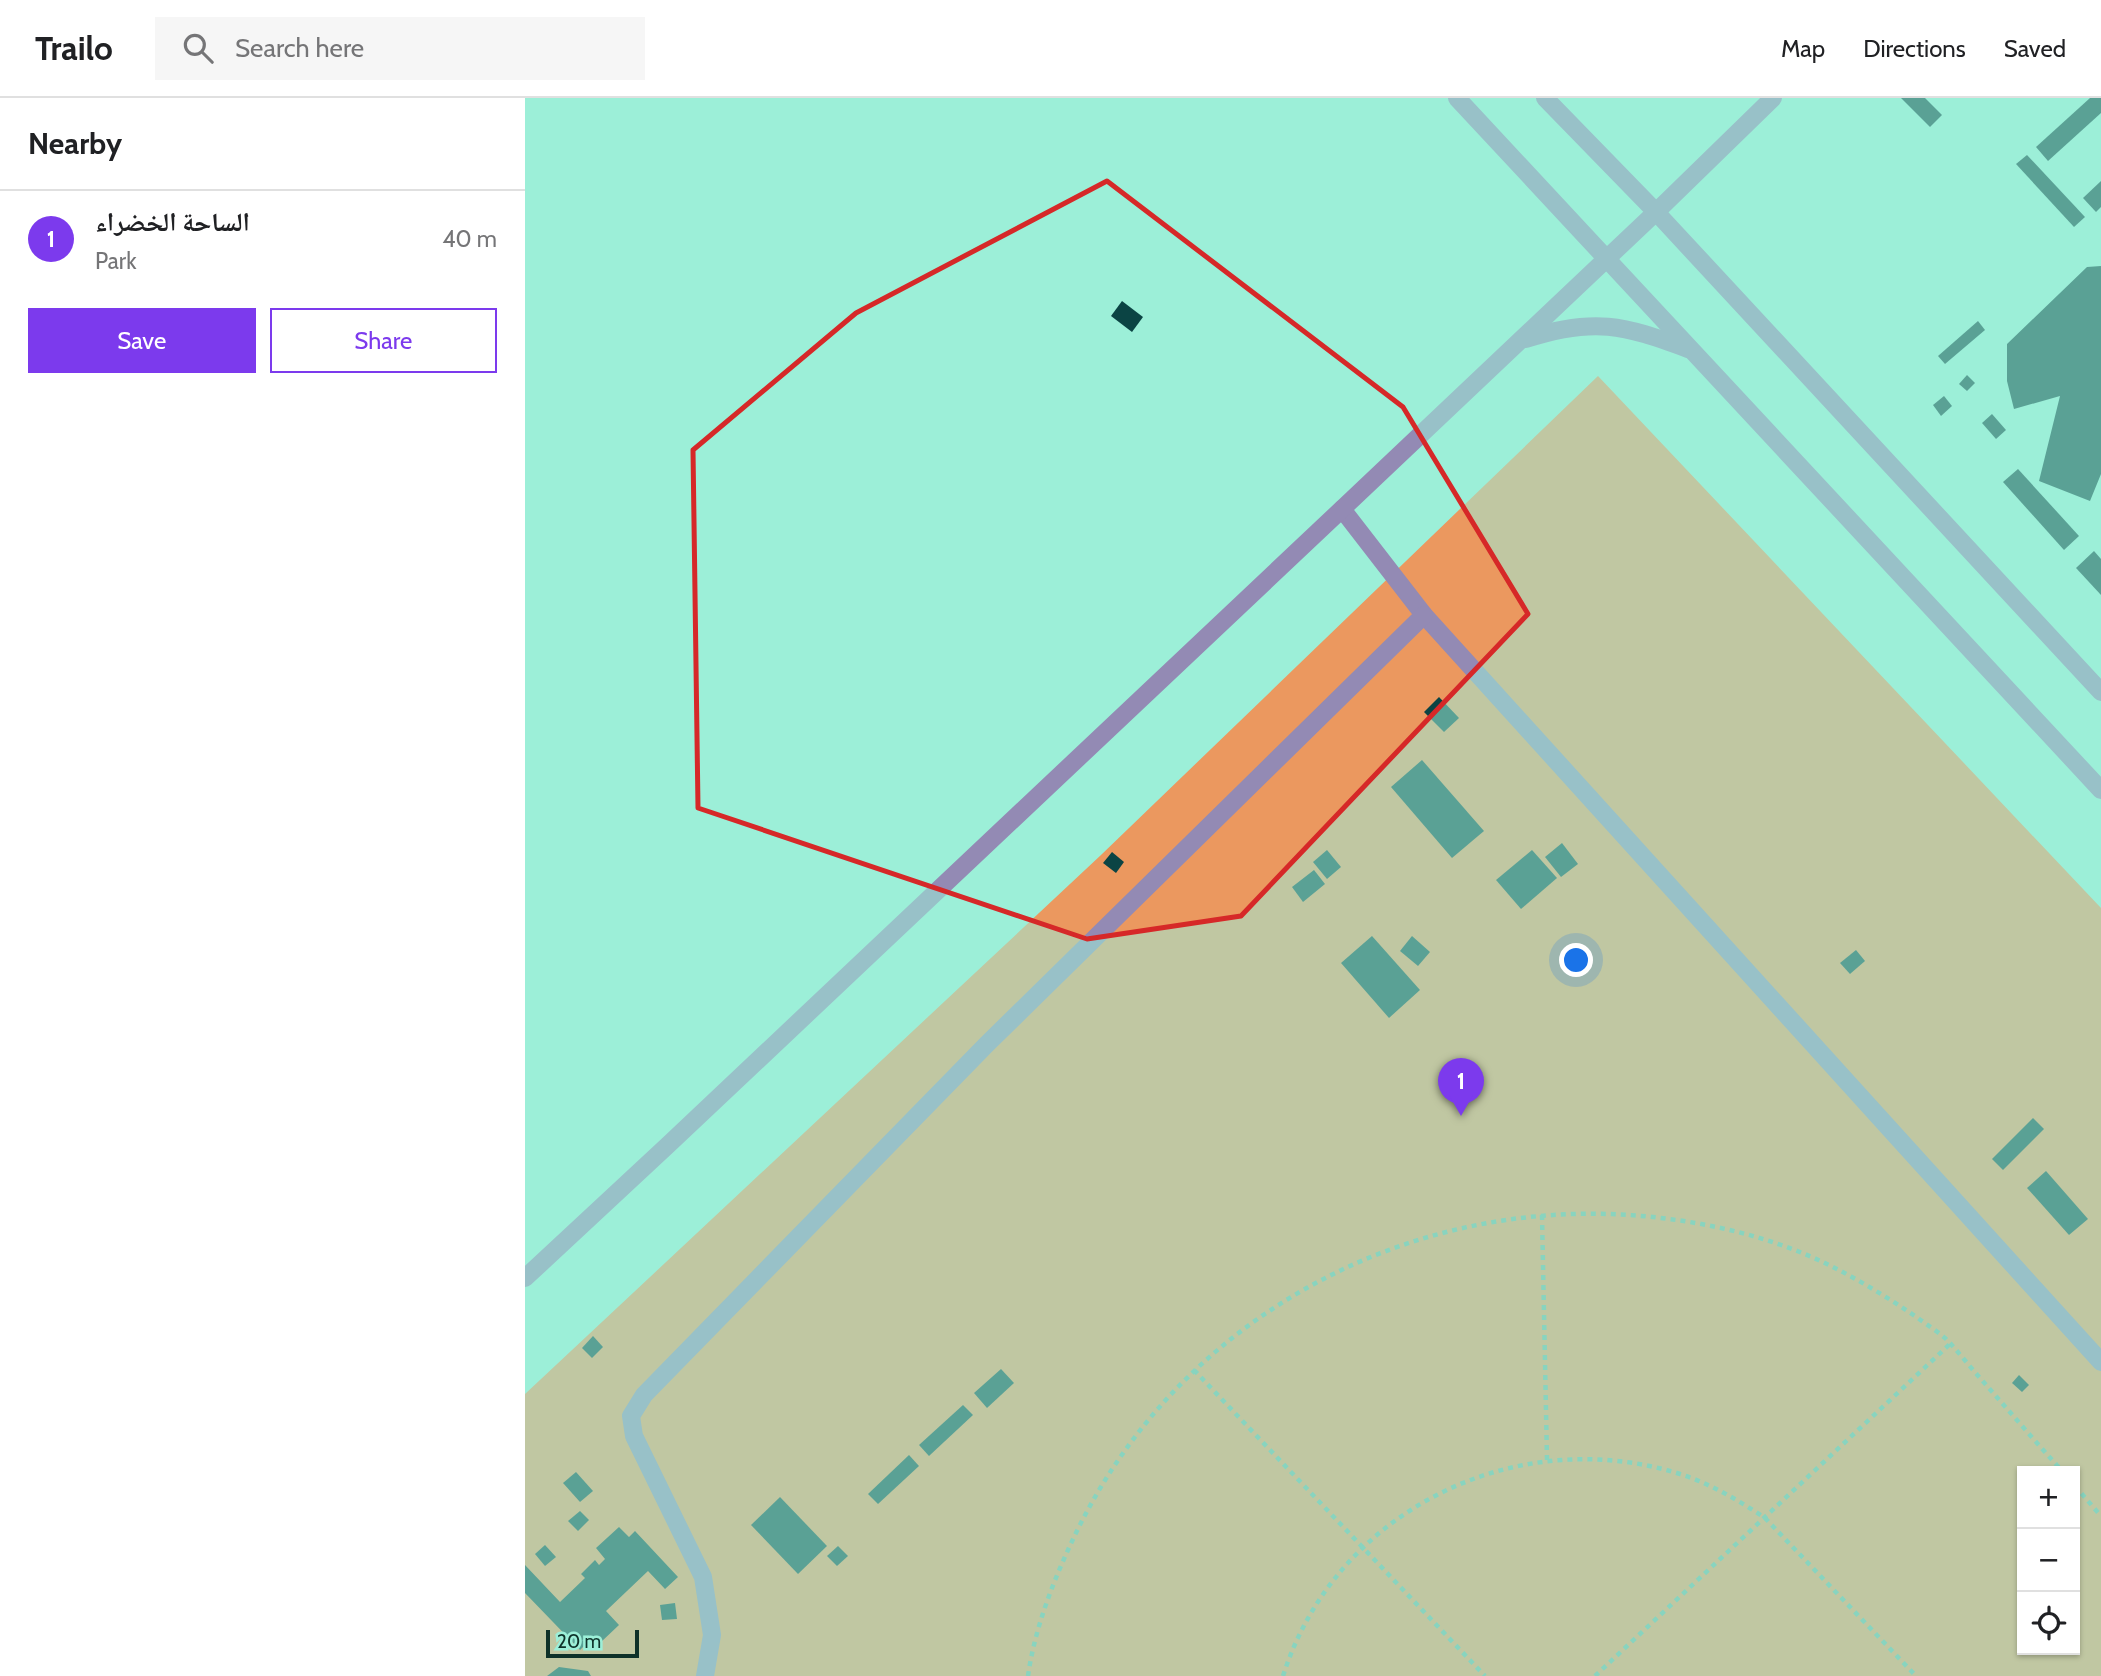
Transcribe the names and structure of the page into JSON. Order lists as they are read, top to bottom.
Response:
{
  "scale_bar": "20 m",
  "page": {
    "header": "Trailo",
    "search": "Search here",
    "nav": ["Map", "Directions", "Saved"],
    "heading": "Nearby",
    "list": [
      {
        "mark": "1",
        "name": "الساحة الخضراء",
        "note": "Park",
        "value": "40 m"
      }
    ],
    "buttons": ["Save", "Share"],
    "pins": "1",
    "map_buttons": ["+", "−"],
    "scale": "20 m"
  }
}
